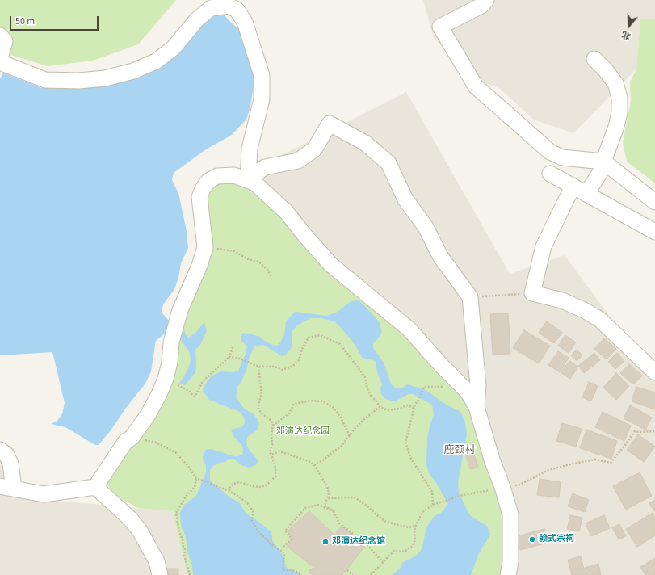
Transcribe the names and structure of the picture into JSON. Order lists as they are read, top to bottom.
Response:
{
  "districts": ["鹿颈村"],
  "parks": ["邓演达纪念园"],
  "places": ["赖式宗祠", "邓演达纪念馆"],
  "scale_bar": "50 m",
  "north": "bottom"
}
